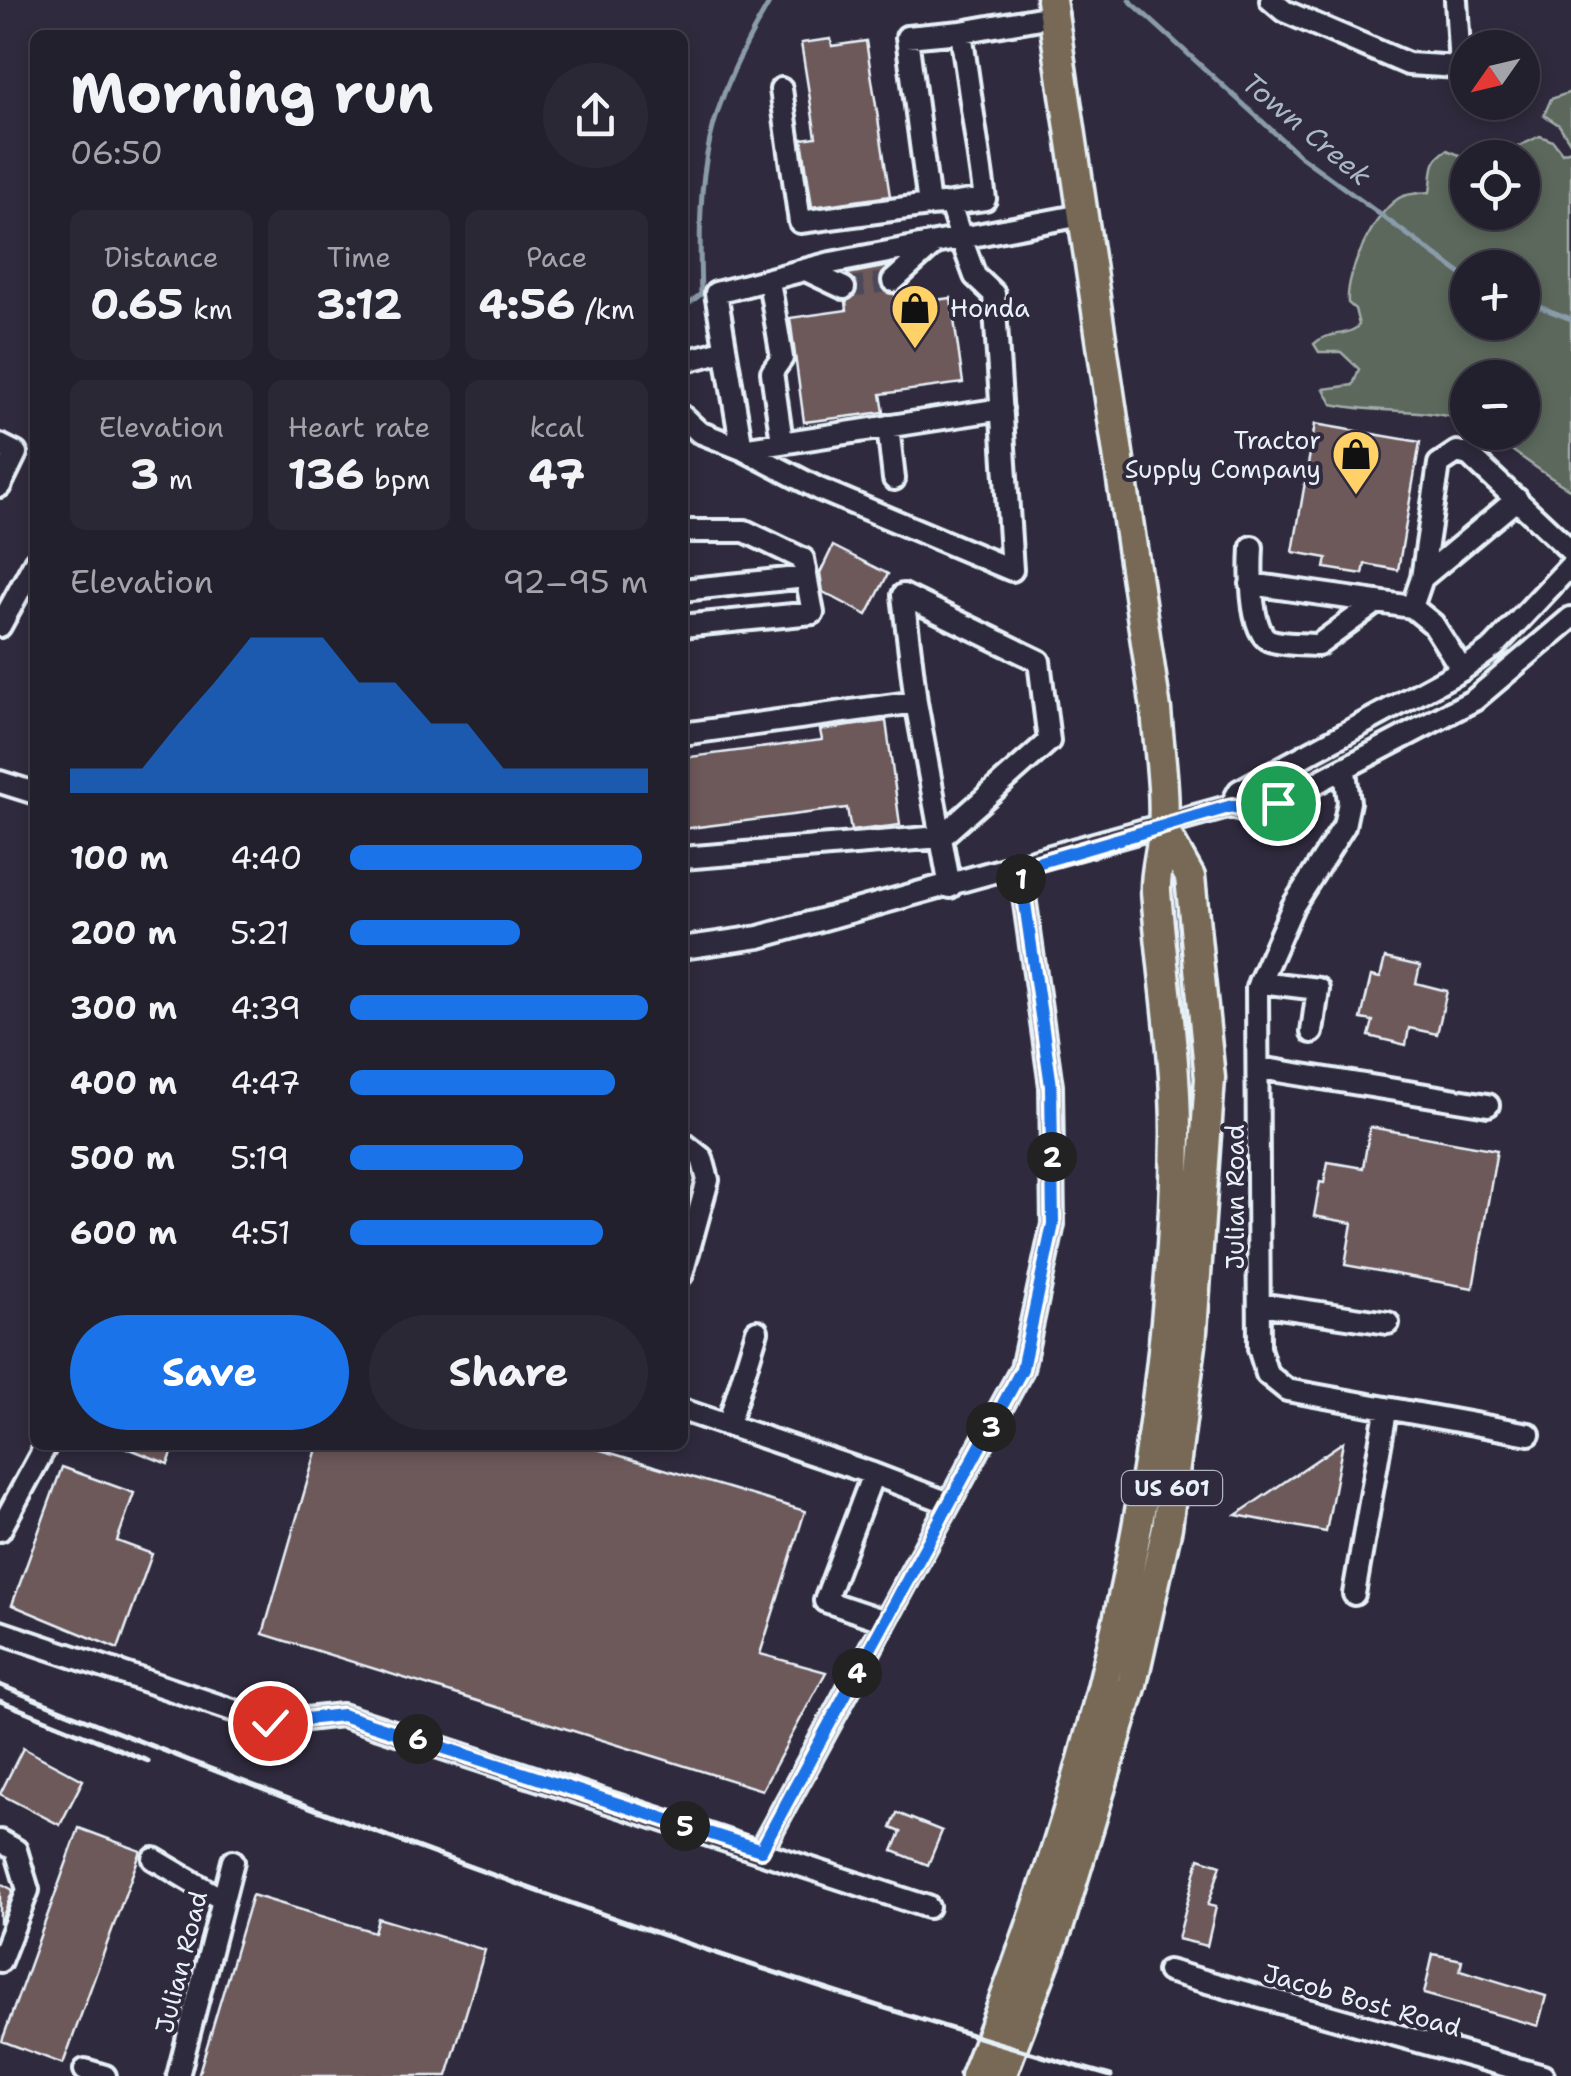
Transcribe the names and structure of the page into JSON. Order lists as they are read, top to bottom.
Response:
{
  "streets": {
    "highway": ["US 601"],
    "street": ["Julian Road", "Jacob Bost Road"]
  },
  "water": ["Town Creek"],
  "places": {
    "shop": ["Honda", "Tractor Supply Company"]
  },
  "north": "bottom left",
  "page": {
    "map_buttons": ["+", "−"],
    "heading": ["Morning run", "06:50"],
    "stats": [
      ["Distance", "0.65 km"],
      ["Time", "3:12"],
      ["Pace", "4:56 /km"],
      ["Elevation", "3 m"],
      ["Heart rate", "136 bpm"],
      ["kcal", "47"]
    ],
    "chart": ["Elevation", "92–95 m"],
    "list": [
      {
        "name": "100 m",
        "note": "4:40"
      },
      {
        "name": "200 m",
        "note": "5:21"
      },
      {
        "name": "300 m",
        "note": "4:39"
      },
      {
        "name": "400 m",
        "note": "4:47"
      },
      {
        "name": "500 m",
        "note": "5:19"
      },
      {
        "name": "600 m",
        "note": "4:51"
      }
    ],
    "pins": [
      "1",
      "2",
      "3",
      "4",
      "6",
      "5"
    ],
    "buttons": ["Save", "Share"]
  }
}
